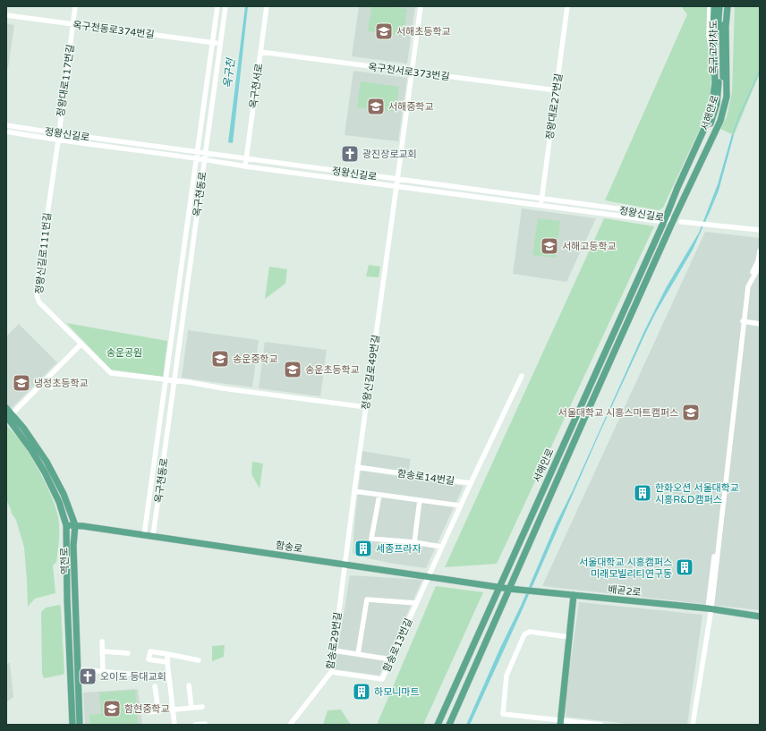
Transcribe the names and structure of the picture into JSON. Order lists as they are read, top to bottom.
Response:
{
  "streets": {
    "main road": [
      "옥구고가차도",
      "서해안로",
      "함송로",
      "역전로",
      "배곧2로"
    ],
    "street": [
      "옥구천동로374번길",
      "옥구천서로373번길",
      "정왕대로117번길",
      "옥구천서로",
      "정왕대로27번길",
      "정왕신길로",
      "옥구천동로",
      "정왕신길로111번길",
      "정왕신길로49번길",
      "함송로14번길",
      "함송로29번길",
      "함송로13번길"
    ]
  },
  "crossings": [
    ["옥구천동로374번길", "정왕대로117번길"],
    ["옥구천동로374번길", "옥구천동로"],
    ["옥구고가차도", "서해안로"],
    ["옥구천서로373번길", "옥구천서로"],
    ["옥구천서로373번길", "정왕대로27번길"],
    ["옥구천서로373번길", "정왕신길로49번길"],
    ["정왕대로117번길", "정왕신길로"],
    ["정왕대로117번길", "정왕신길로111번길"],
    ["옥구천서로", "정왕신길로"],
    ["정왕대로27번길", "정왕신길로"],
    ["서해안로", "정왕신길로"],
    ["서해안로", "함송로"],
    ["서해안로", "배곧2로"],
    ["정왕신길로", "옥구천동로"],
    ["정왕신길로", "정왕신길로111번길"],
    ["정왕신길로", "정왕신길로49번길"],
    ["옥구천동로", "정왕신길로111번길"],
    ["옥구천동로", "함송로"],
    ["정왕신길로49번길", "함송로14번길"],
    ["정왕신길로49번길", "함송로"],
    ["정왕신길로49번길", "함송로29번길"],
    ["함송로14번길", "함송로"],
    ["함송로14번길", "함송로13번길"],
    ["함송로", "역전로"],
    ["함송로", "배곧2로"],
    ["함송로", "함송로29번길"],
    ["함송로", "함송로13번길"],
    ["함송로29번길", "함송로13번길"]
  ],
  "water": ["옥구천"],
  "parks": ["송운공원"],
  "places": {
    "school or university": [
      "서해초등학교",
      "서해중학교",
      "서해고등학교",
      "송운중학교",
      "송운초등학교",
      "냉정초등학교",
      "서울대학교 시흥스마트캠퍼스",
      "함현중학교"
    ],
    "church": ["광진장로교회", "오이도 등대교회"],
    "building": [
      "한화오션 서울대학교 시흥R&D캠퍼스",
      "세종프라자",
      "서울대학교 시흥캠퍼스 미래모빌리티연구동",
      "하모니마트"
    ]
  }
}
